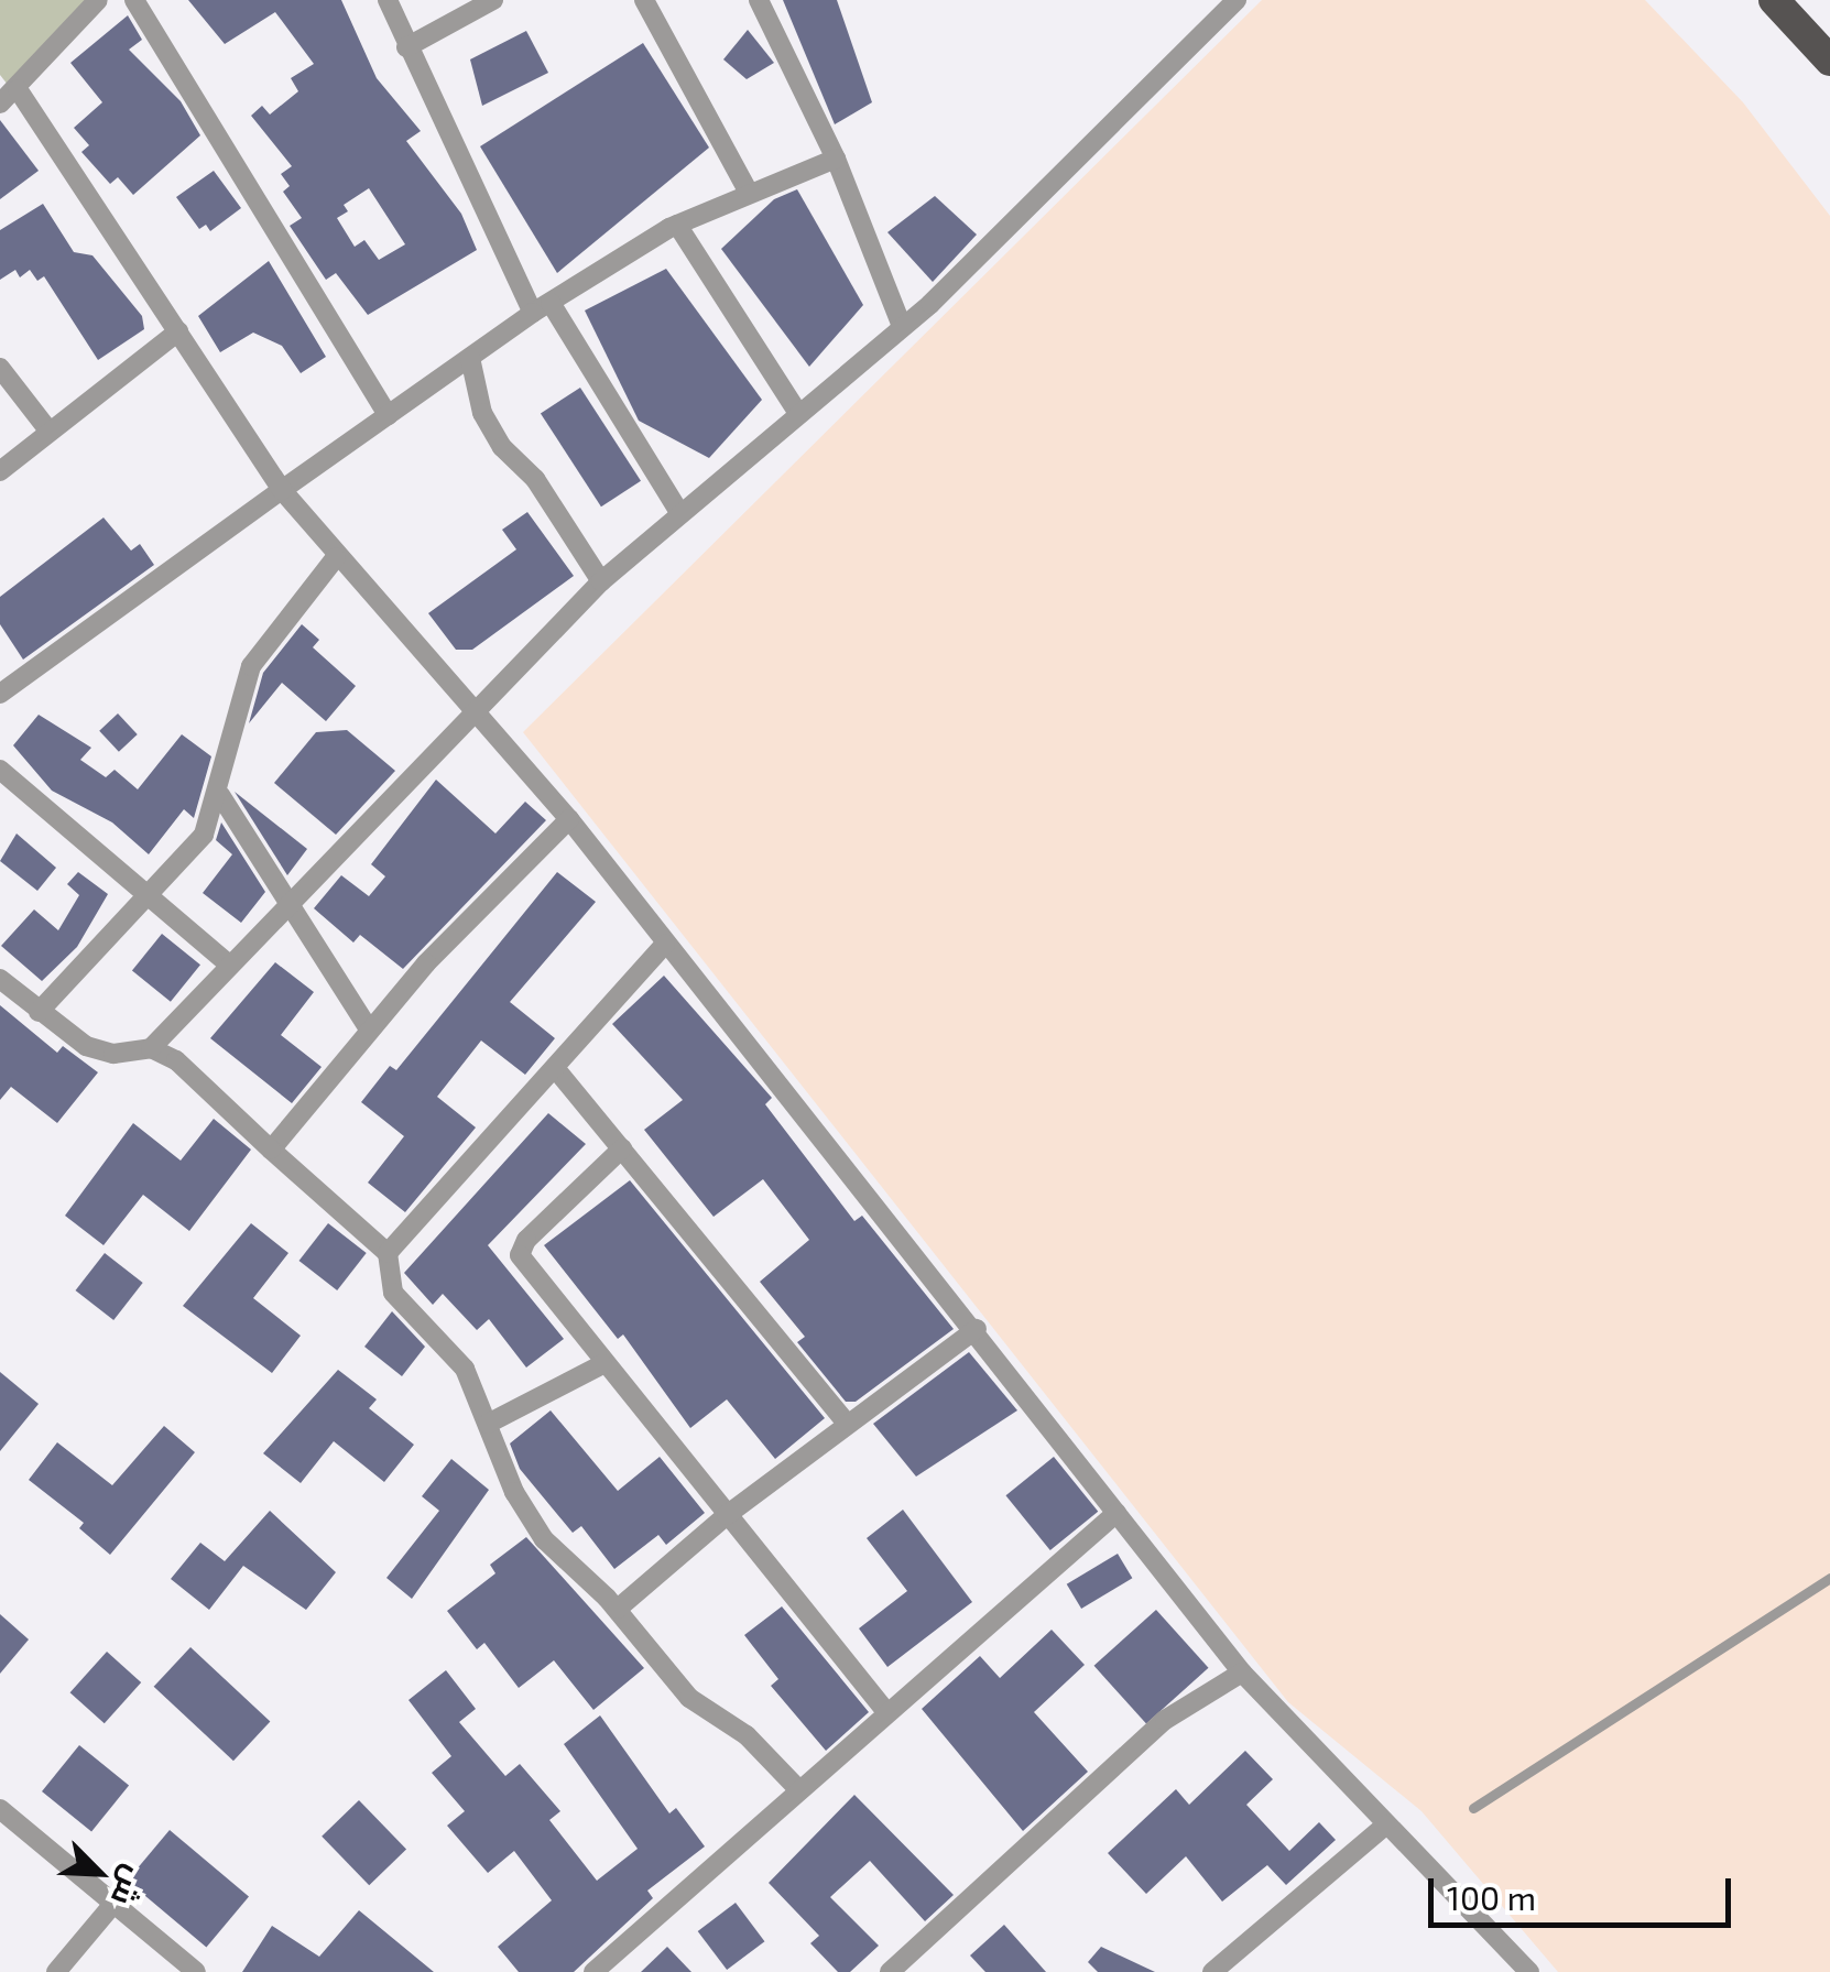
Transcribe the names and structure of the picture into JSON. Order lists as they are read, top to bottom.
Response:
{
  "scale_bar": "100 m",
  "north": "bottom right"
}
